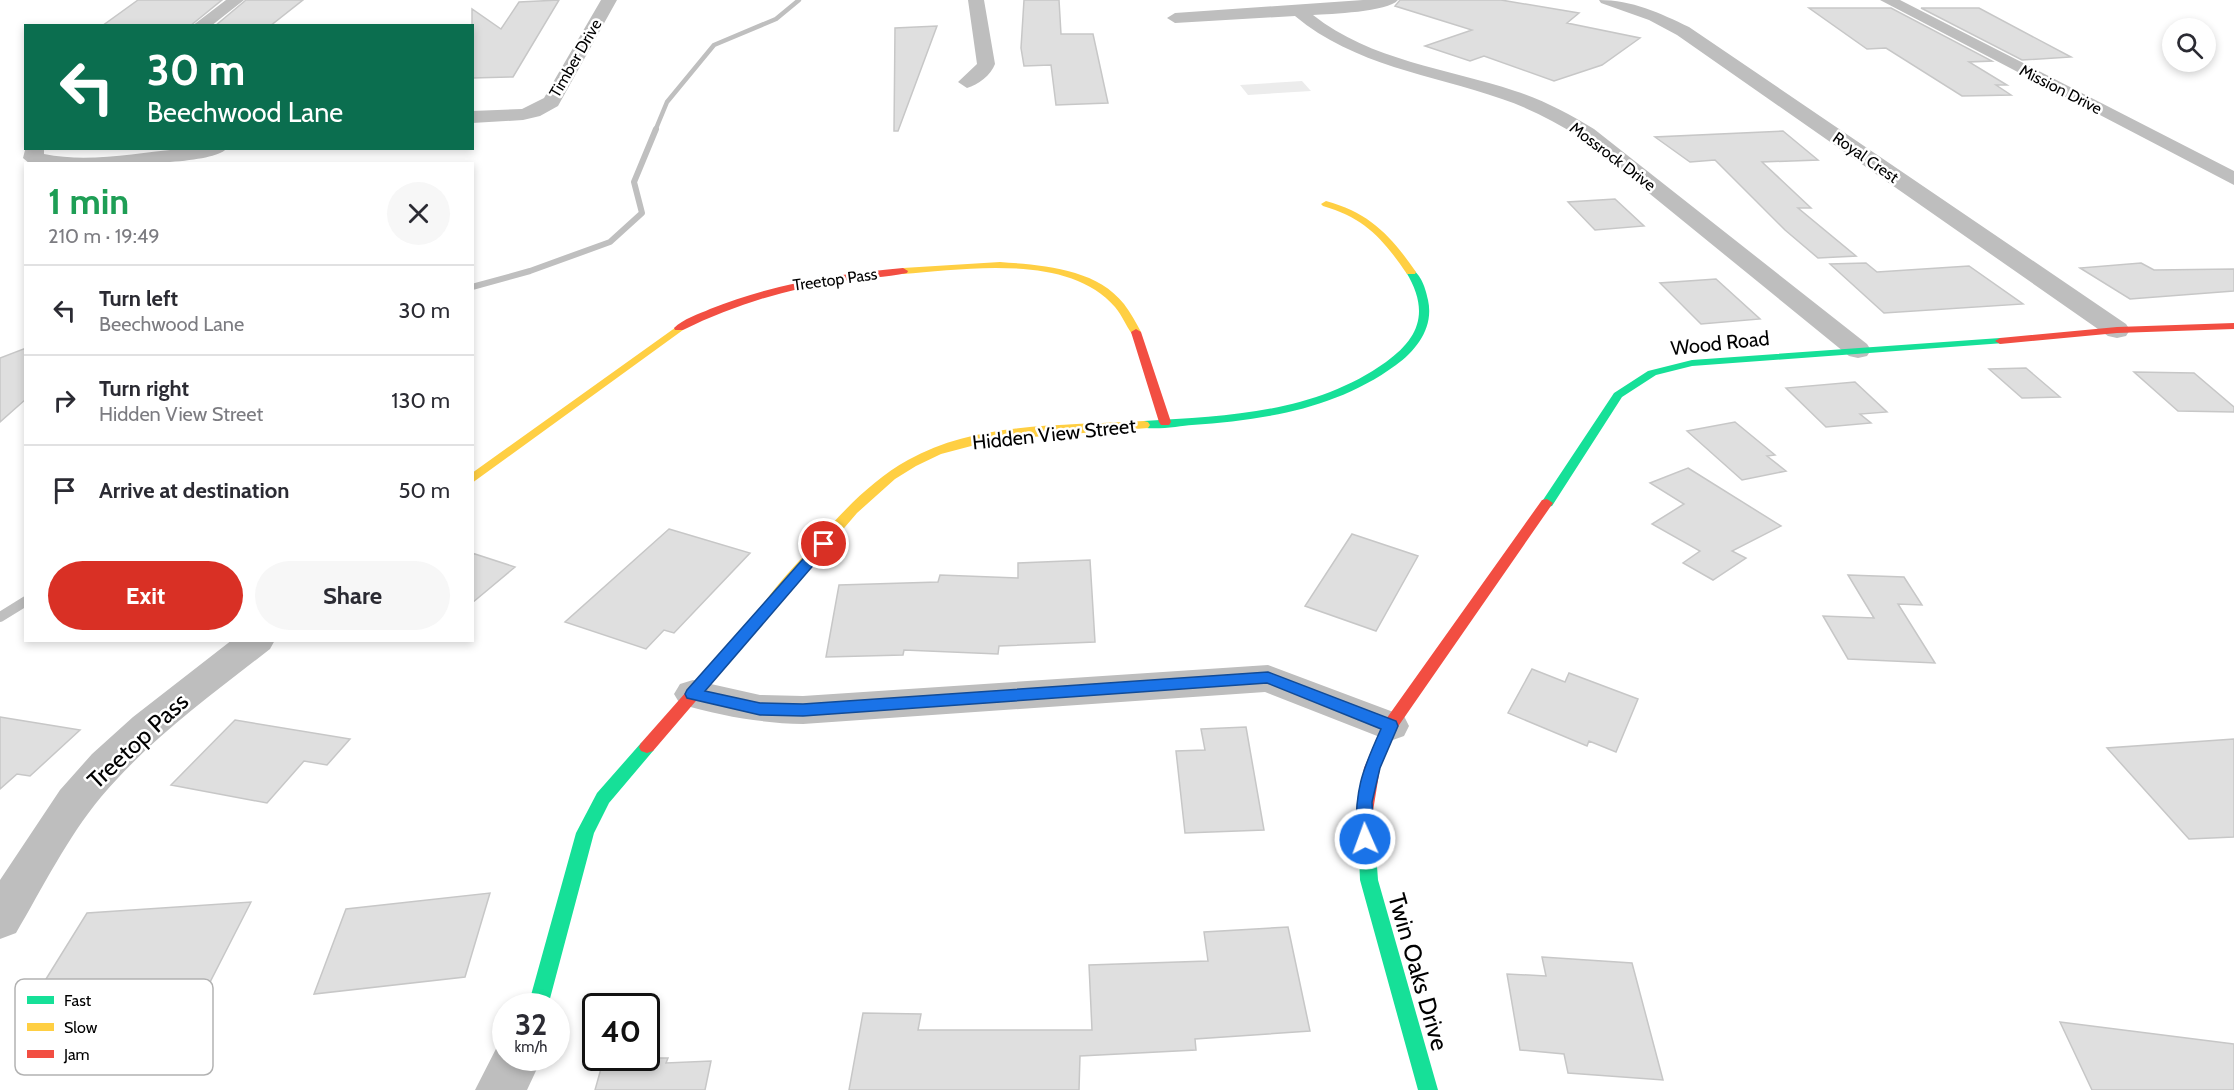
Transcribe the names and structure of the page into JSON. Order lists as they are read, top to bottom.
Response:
{
  "streets": {
    "street": [
      "Timber Drive",
      "Mission Drive",
      "Mossrock Drive",
      "Royal Crest",
      "Treetop Pass",
      "Wood Road",
      "Hidden View Street",
      "Twin Oaks Drive"
    ]
  },
  "crossings": [
    ["Mossrock Drive", "Wood Road"],
    ["Royal Crest", "Wood Road"],
    ["Treetop Pass", "Hidden View Street"],
    ["Wood Road", "Twin Oaks Drive"]
  ],
  "legend": ["Fast", "Slow", "Jam"],
  "page": {
    "turn": ["30 m", "Beechwood Lane"],
    "heading": ["1 min", "210 m · 19:49"],
    "list": [
      {
        "name": "Turn left",
        "note": "Beechwood Lane",
        "value": "30 m"
      },
      {
        "name": "Turn right",
        "note": "Hidden View Street",
        "value": "130 m"
      },
      {
        "name": "Arrive at destination",
        "value": "50 m"
      }
    ],
    "buttons": ["Exit", "Share"],
    "speed": "32 km/h",
    "limit": "40"
  }
}
